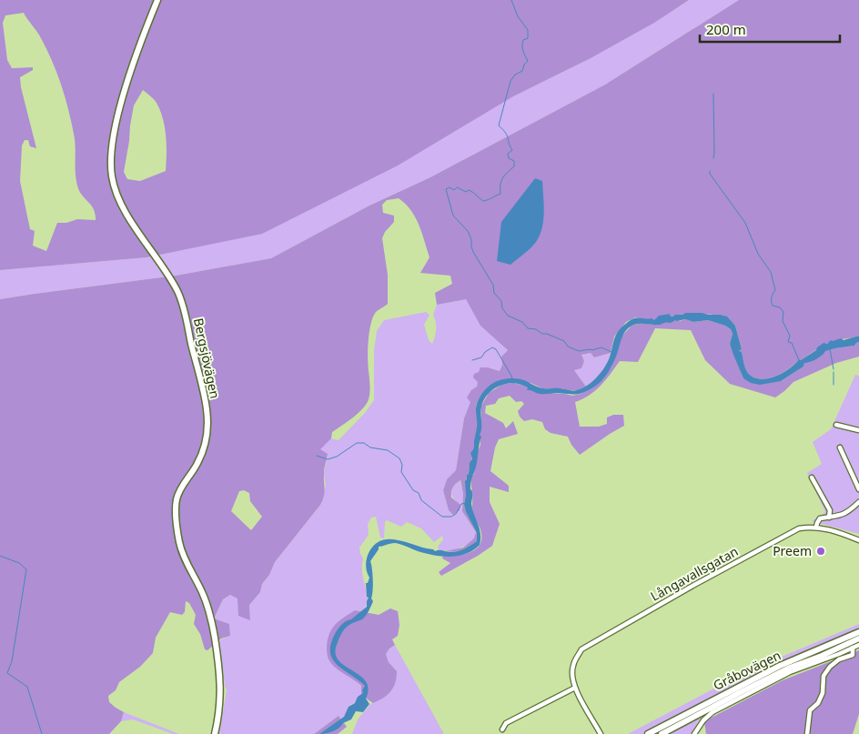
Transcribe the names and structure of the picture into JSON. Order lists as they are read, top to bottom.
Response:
{
  "streets": {
    "main road": ["Bergsjövägen", "Gråbovägen"],
    "street": ["Långavallsgatan"]
  },
  "places": ["Preem"],
  "scale_bar": "200 m"
}
